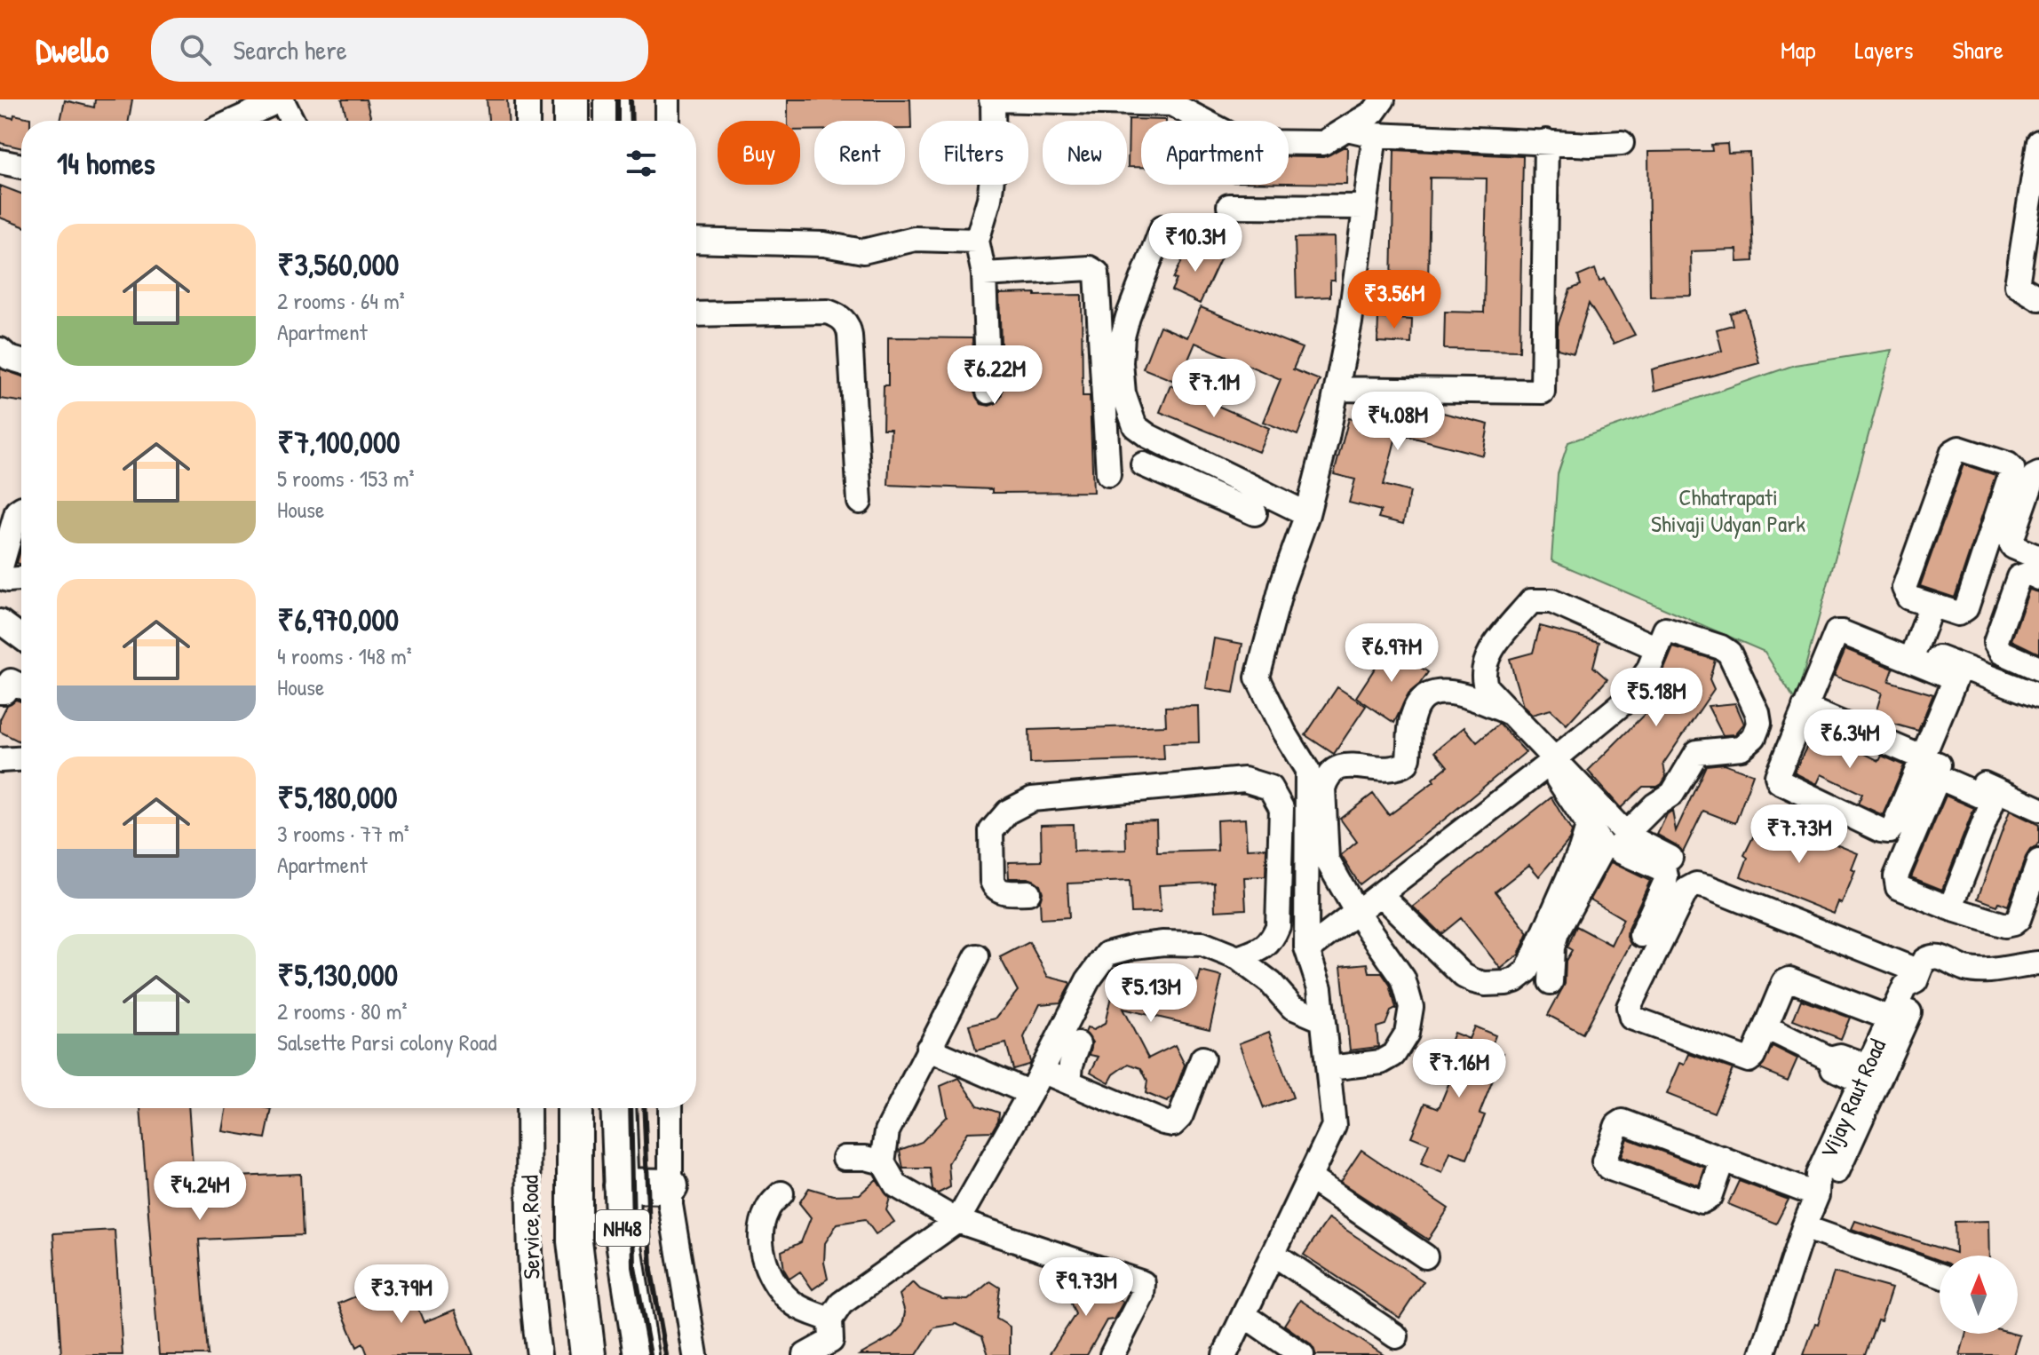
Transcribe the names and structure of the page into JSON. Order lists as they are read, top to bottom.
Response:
{
  "streets": {
    "highway": ["NH48"],
    "street": ["Vijay Raut Road", "Service Road"]
  },
  "parks": ["Chhatrapati Shivaji Udyan Park"],
  "north": "top",
  "page": {
    "header": "Dwello",
    "search": "Search here",
    "nav": ["Map", "Layers", "Share"],
    "chip": [
      "Buy",
      "Rent",
      "Filters",
      "New",
      "Apartment"
    ],
    "heading": "14 homes",
    "list": [
      {
        "name": "₹3,560,000",
        "note": "2 rooms · 64 m² · Apartment"
      },
      {
        "name": "₹7,100,000",
        "note": "5 rooms · 153 m² · House"
      },
      {
        "name": "₹6,970,000",
        "note": "4 rooms · 148 m² · House"
      },
      {
        "name": "₹5,180,000",
        "note": "3 rooms · 77 m² · Apartment"
      },
      {
        "name": "₹5,130,000",
        "note": "2 rooms · 80 m² · Salsette Parsi colony Road"
      }
    ],
    "price": [
      "₹10.3M",
      "₹3.56M",
      "₹6.22M",
      "₹7.1M",
      "₹4.08M",
      "₹6.97M",
      "₹5.18M",
      "₹6.34M",
      "₹7.73M",
      "₹5.13M",
      "₹7.16M",
      "₹4.24M",
      "₹9.73M",
      "₹3.79M"
    ]
  }
}
